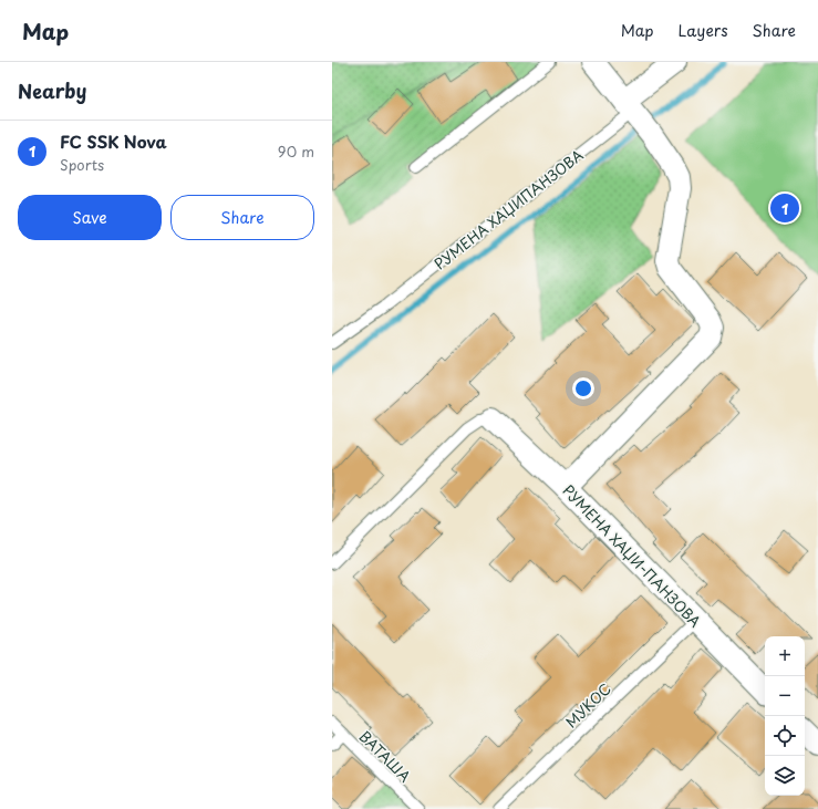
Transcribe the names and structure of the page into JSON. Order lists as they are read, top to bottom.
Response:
{
  "streets": {
    "street": ["РУМЕНА ХАЏИ-ПАНЗОВА"],
    "lane": ["РУМЕНА ХАЏИПАНЗОВА", "МУКОС", "ВАТАША"]
  },
  "crossings": [
    ["РУМЕНА ХАЏИ-ПАНЗОВА", "МУКОС"]
  ],
  "page": {
    "header": "Map",
    "nav": ["Map", "Layers", "Share"],
    "heading": "Nearby",
    "list": [
      {
        "mark": "1",
        "name": "FC SSK Nova",
        "note": "Sports",
        "value": "90 m"
      }
    ],
    "buttons": ["Save", "Share"],
    "pins": "1",
    "map_buttons": ["+", "−"]
  }
}
